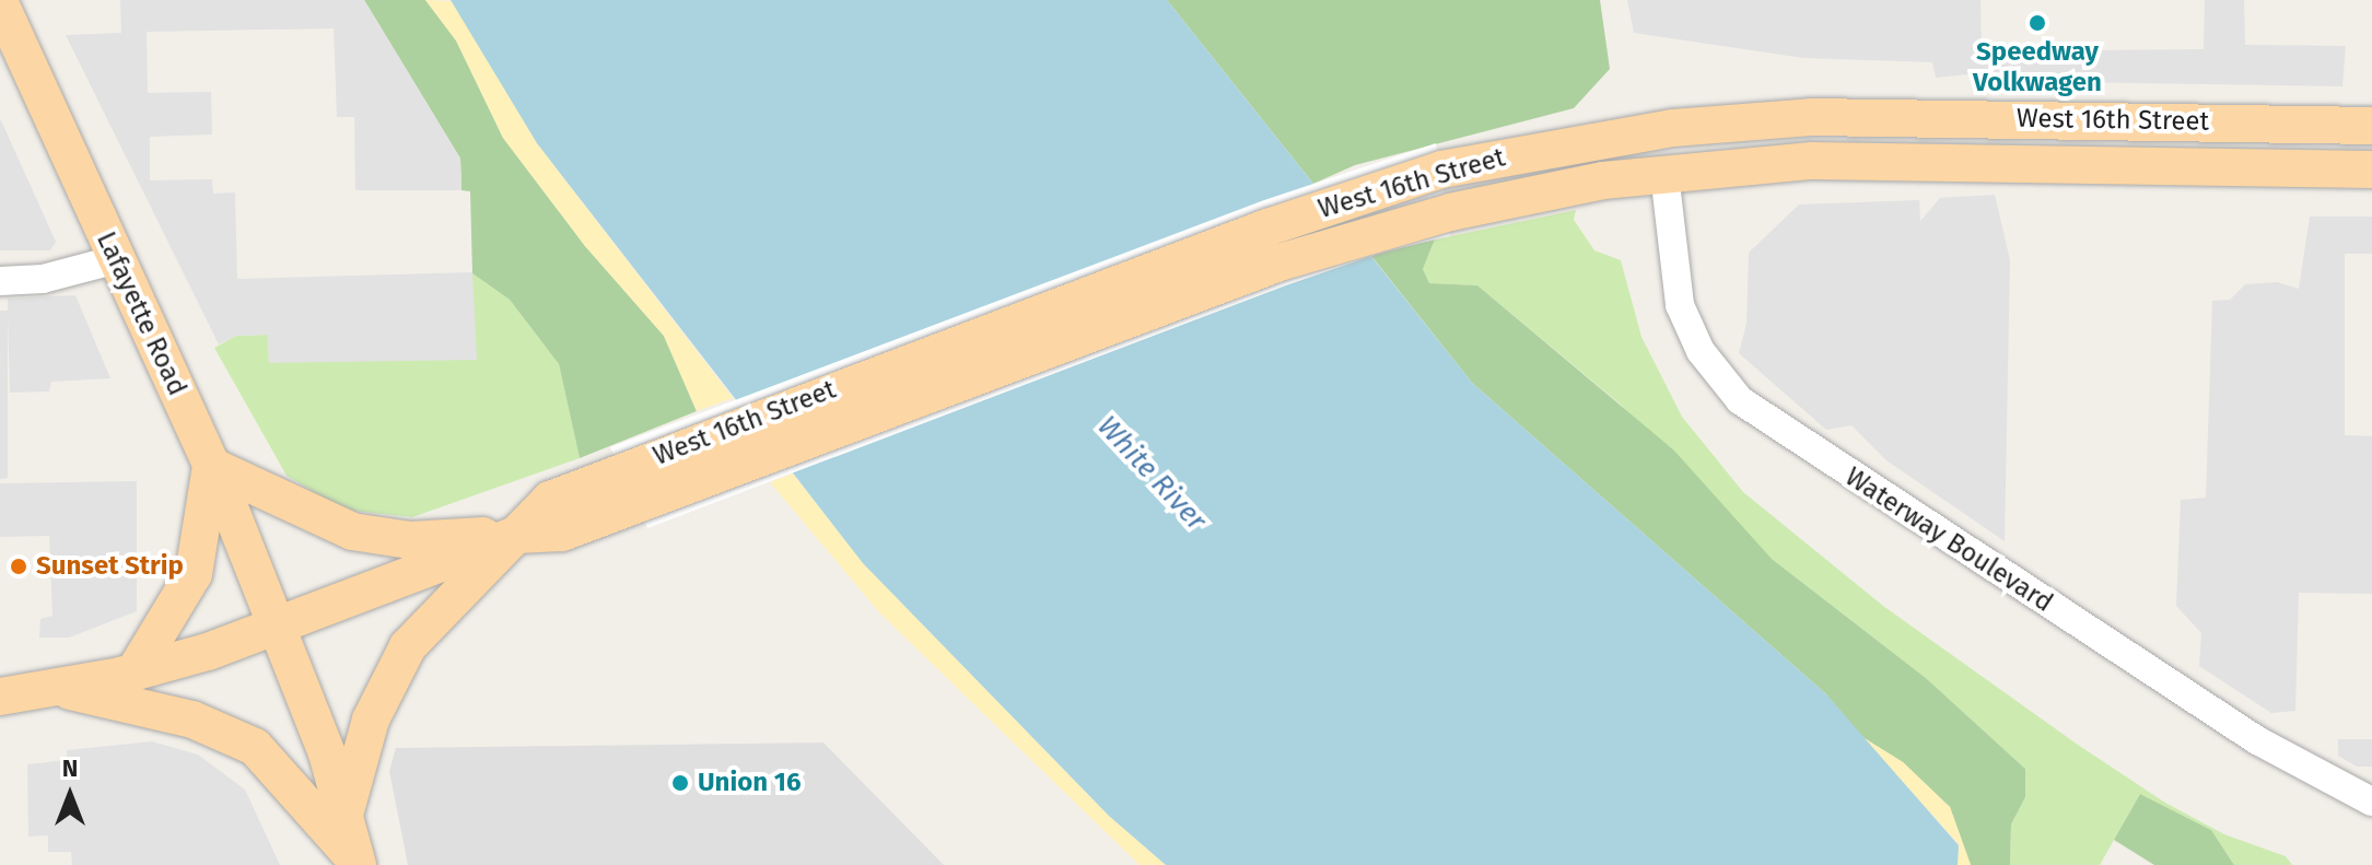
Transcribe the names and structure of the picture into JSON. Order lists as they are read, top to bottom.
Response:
{
  "streets": {
    "main road": ["West 16th Street", "Lafayette Road"],
    "street": ["Waterway Boulevard"]
  },
  "crossings": [
    ["West 16th Street", "Lafayette Road"],
    ["West 16th Street", "Waterway Boulevard"]
  ],
  "water": ["White River"],
  "places": ["Speedway Volkwagen", "Sunset Strip", "Union 16"],
  "north": "top"
}
